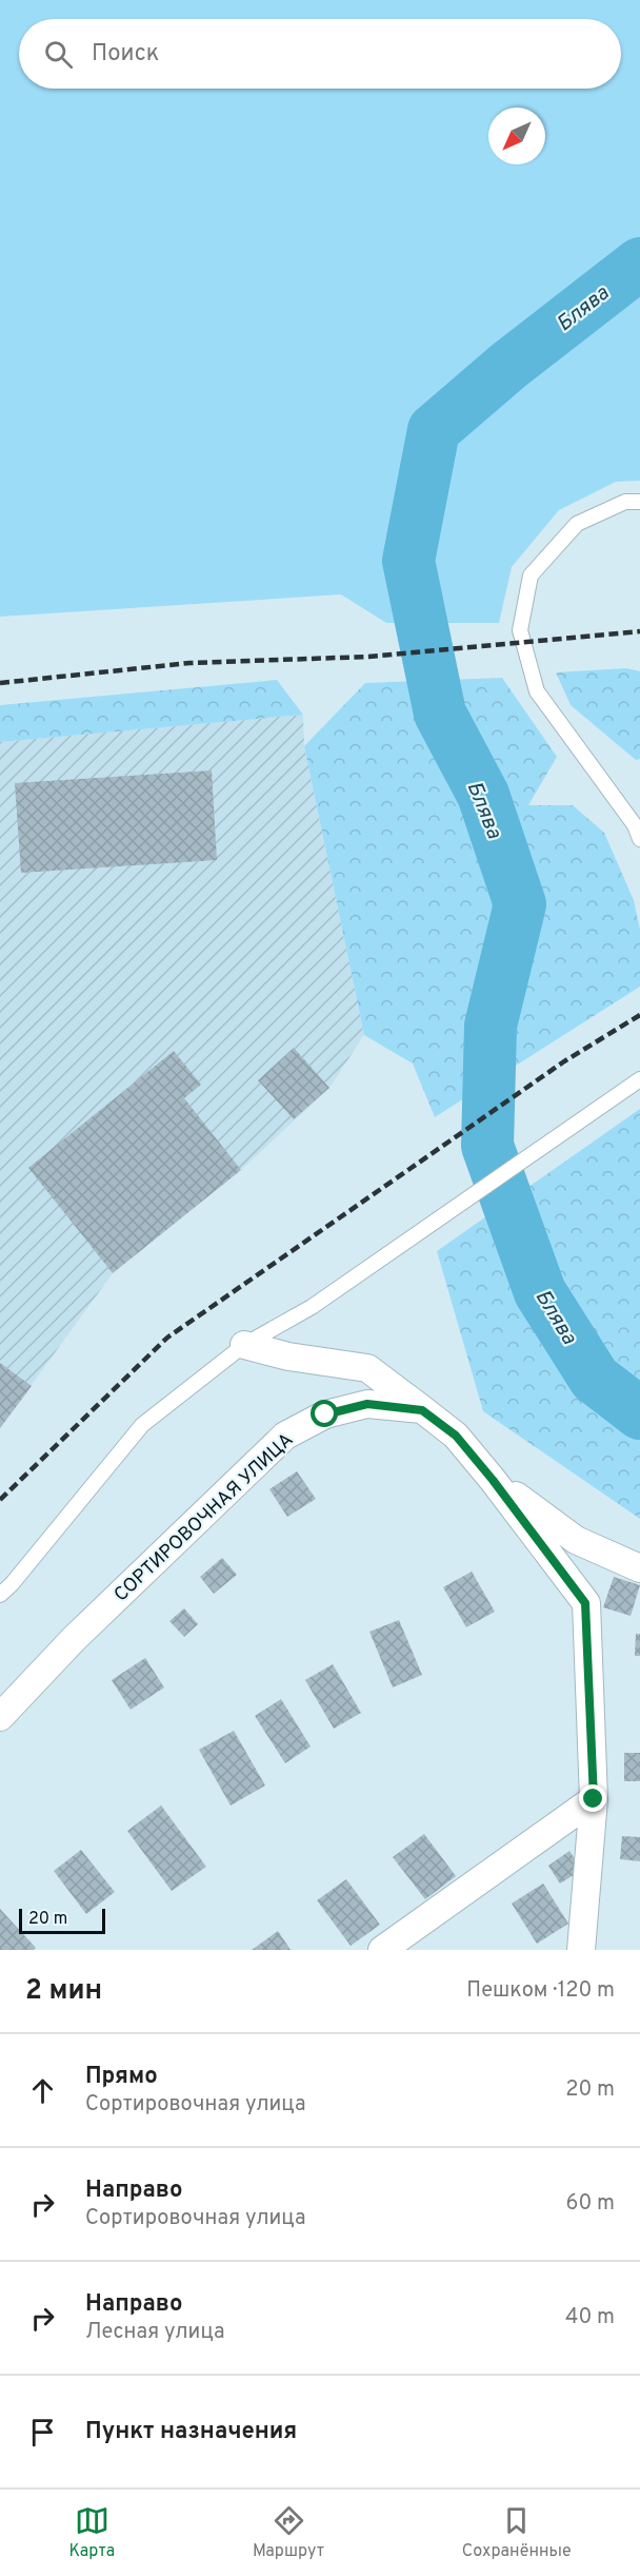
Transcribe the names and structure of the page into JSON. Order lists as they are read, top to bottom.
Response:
{
  "streets": {
    "street": ["СОРТИРОВОЧНАЯ УЛИЦА"]
  },
  "water": ["Блява"],
  "scale_bar": "20 m",
  "north": "bottom left",
  "page": {
    "search": "Поиск",
    "scale": "20 m",
    "heading": ["2 мин", "Пешком · 120 m"],
    "list": [
      ["Прямо", "Сортировочная улица", "20 m"],
      ["Направо", "Сортировочная улица", "60 m"],
      ["Направо", "Лесная улица", "40 m"],
      "Пункт назначения"
    ],
    "nav": ["Карта", "Маршрут", "Сохранённые"]
  }
}
